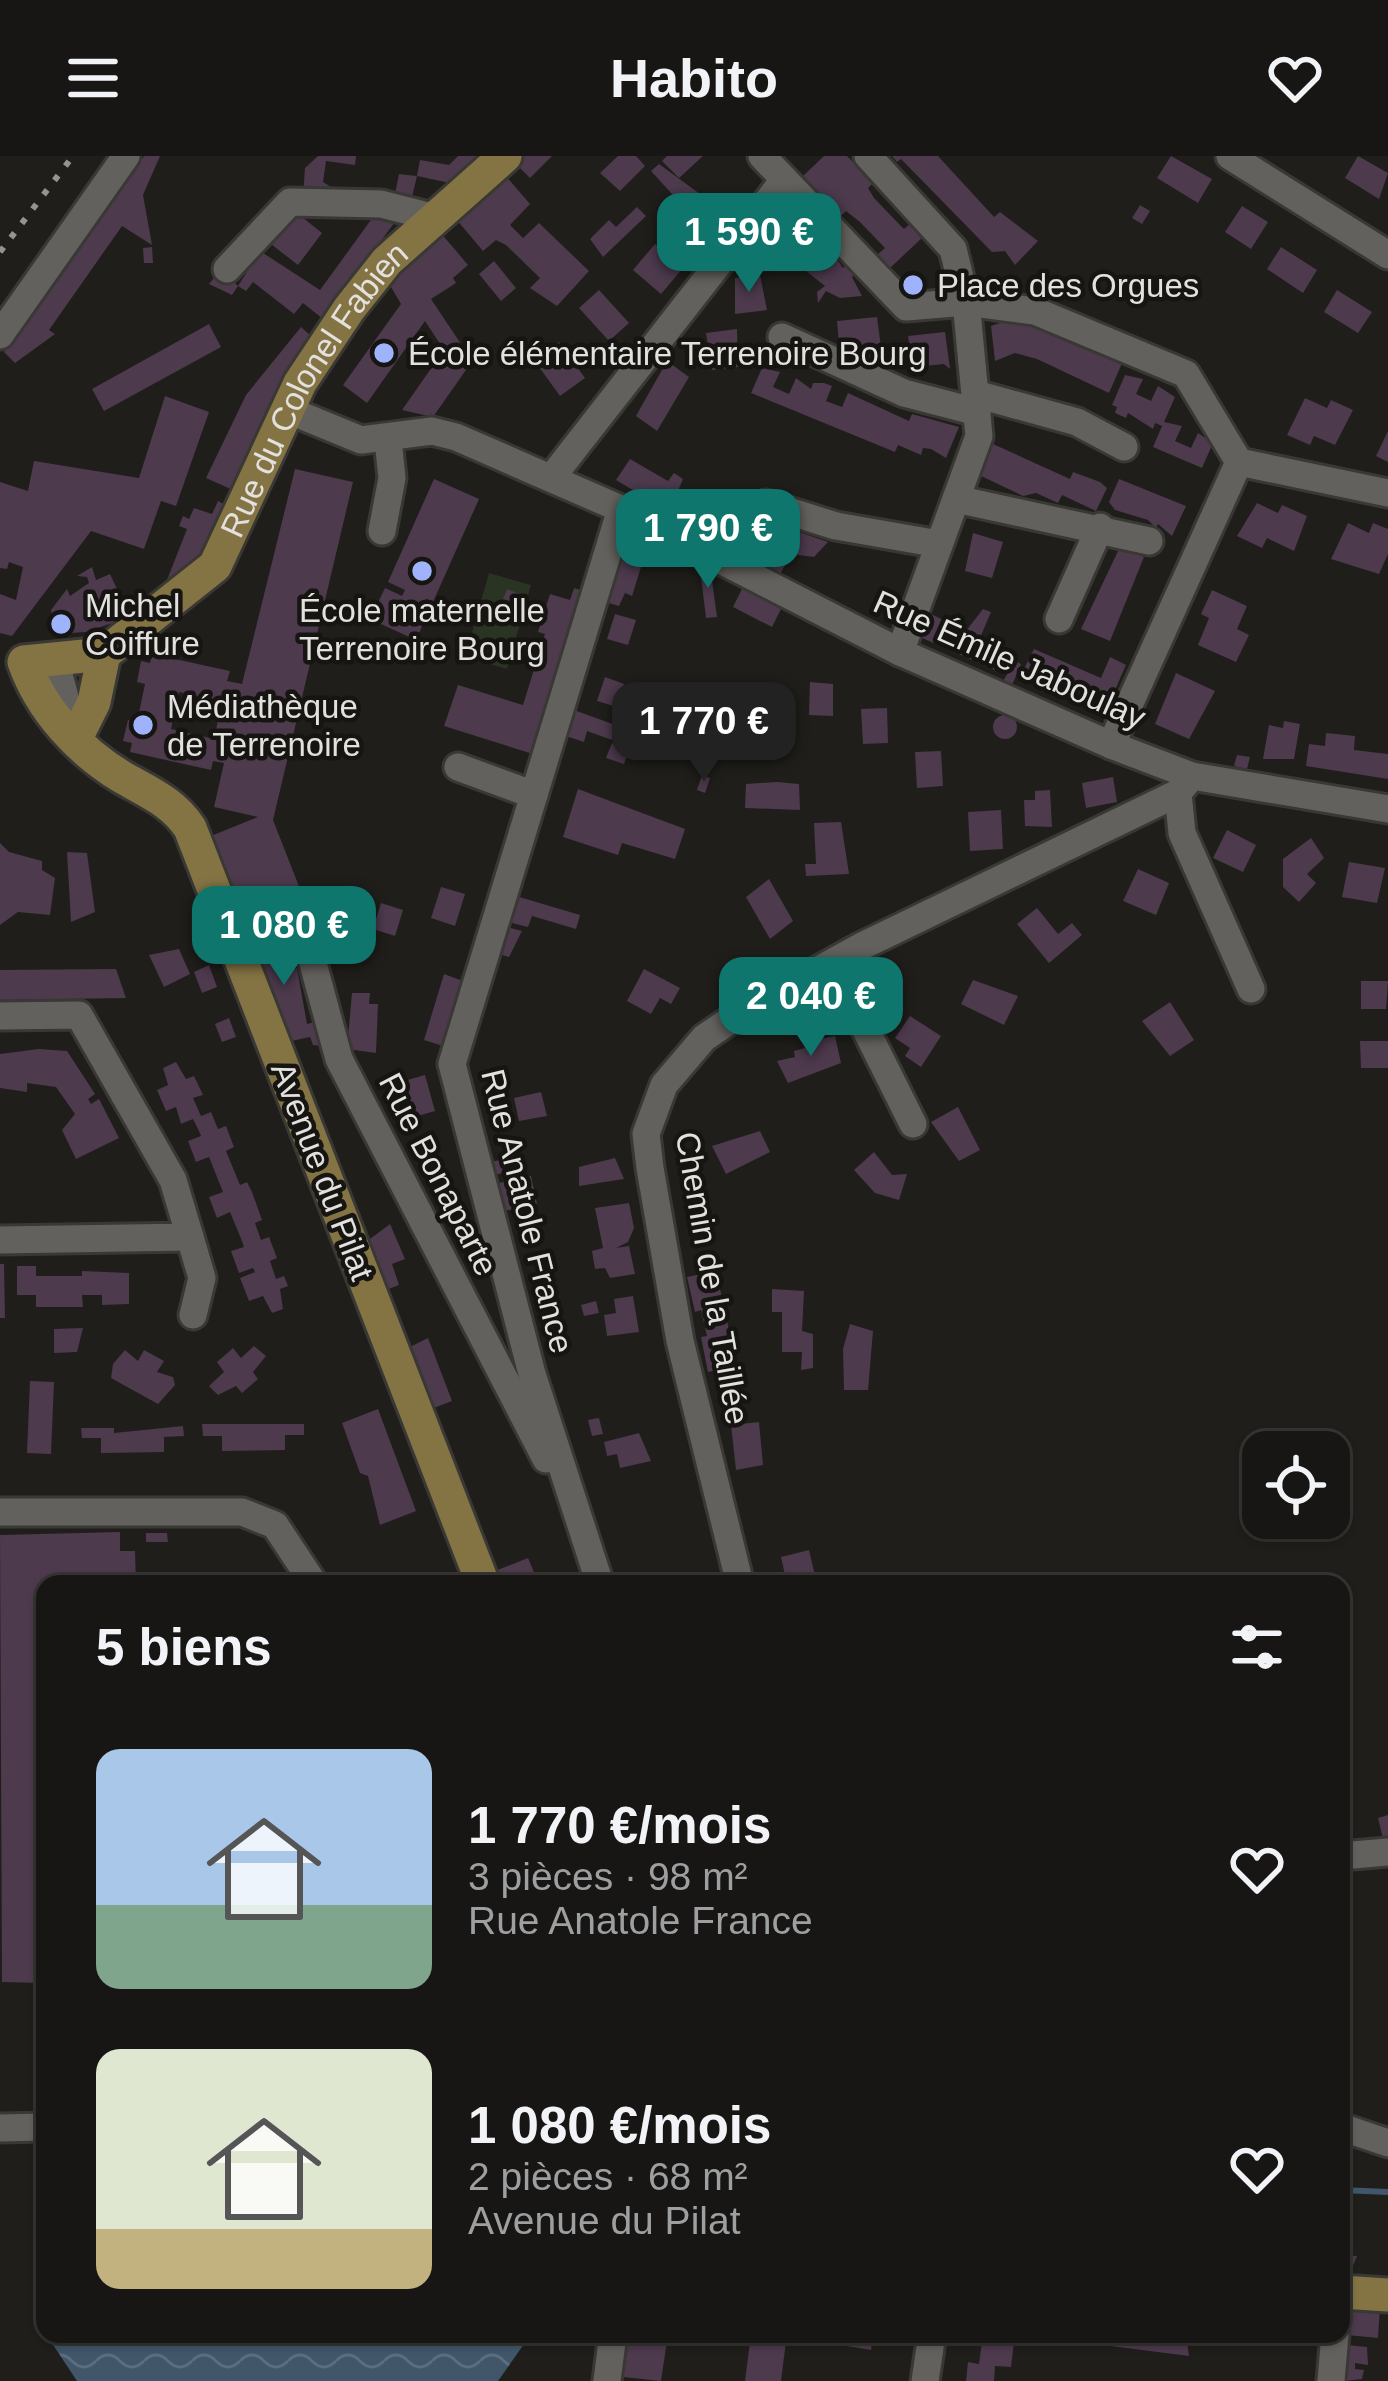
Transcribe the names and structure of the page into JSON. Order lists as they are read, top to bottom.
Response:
{
  "streets": {
    "main road": ["Rue du Colonel Fabien", "Avenue du Pilat"],
    "street": [
      "Rue Émile Jaboulay",
      "Rue Bonaparte",
      "Rue Anatole France",
      "Chemin de la Taillée"
    ]
  },
  "crossings": [
    ["Rue du Colonel Fabien", "Rue Émile Jaboulay"],
    ["Rue Émile Jaboulay", "Rue Anatole France"],
    ["Rue Émile Jaboulay", "Chemin de la Taillée"],
    ["Rue Bonaparte", "Rue Anatole France"]
  ],
  "places": [
    "Place des Orgues",
    "École élémentaire Terrenoire Bourg",
    "École maternelle Terrenoire Bourg",
    "Michel Coiffure",
    "Médiathèque de Terrenoire"
  ],
  "page": {
    "header": "Habito",
    "price": [
      "1 590 €",
      "1 790 €",
      "1 770 €",
      "1 080 €",
      "2 040 €"
    ],
    "heading": "5 biens",
    "list": [
      {
        "name": "1 770 €/mois",
        "note": "3 pièces · 98 m² · Rue Anatole France"
      },
      {
        "name": "1 080 €/mois",
        "note": "2 pièces · 68 m² · Avenue du Pilat"
      }
    ]
  }
}
